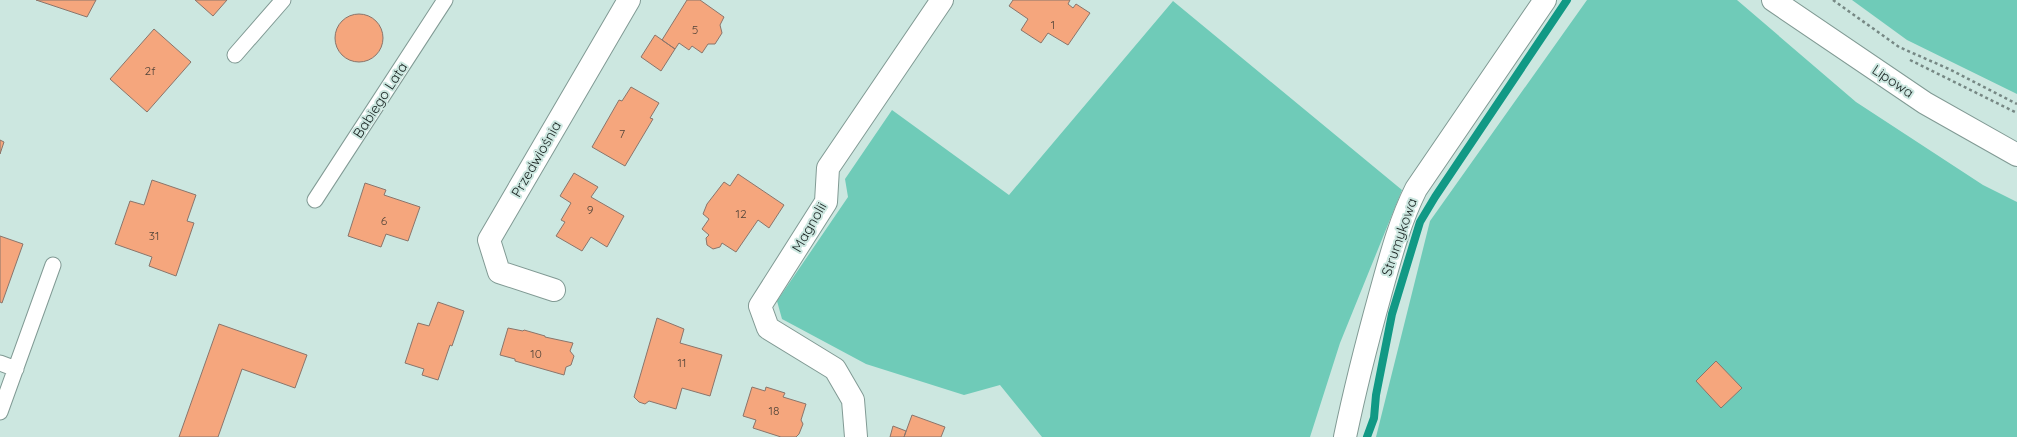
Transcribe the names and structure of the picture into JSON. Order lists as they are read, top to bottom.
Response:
{
  "streets": {
    "street": [
      "Lipowa",
      "Przedwiośnia",
      "Magnolii",
      "Strumykowa"
    ],
    "lane": ["Babiego Lata"]
  },
  "house_numbers": [
    "1",
    "5",
    "2f",
    "7",
    "9",
    "12",
    "6",
    "31",
    "10",
    "11",
    "18"
  ]
}
